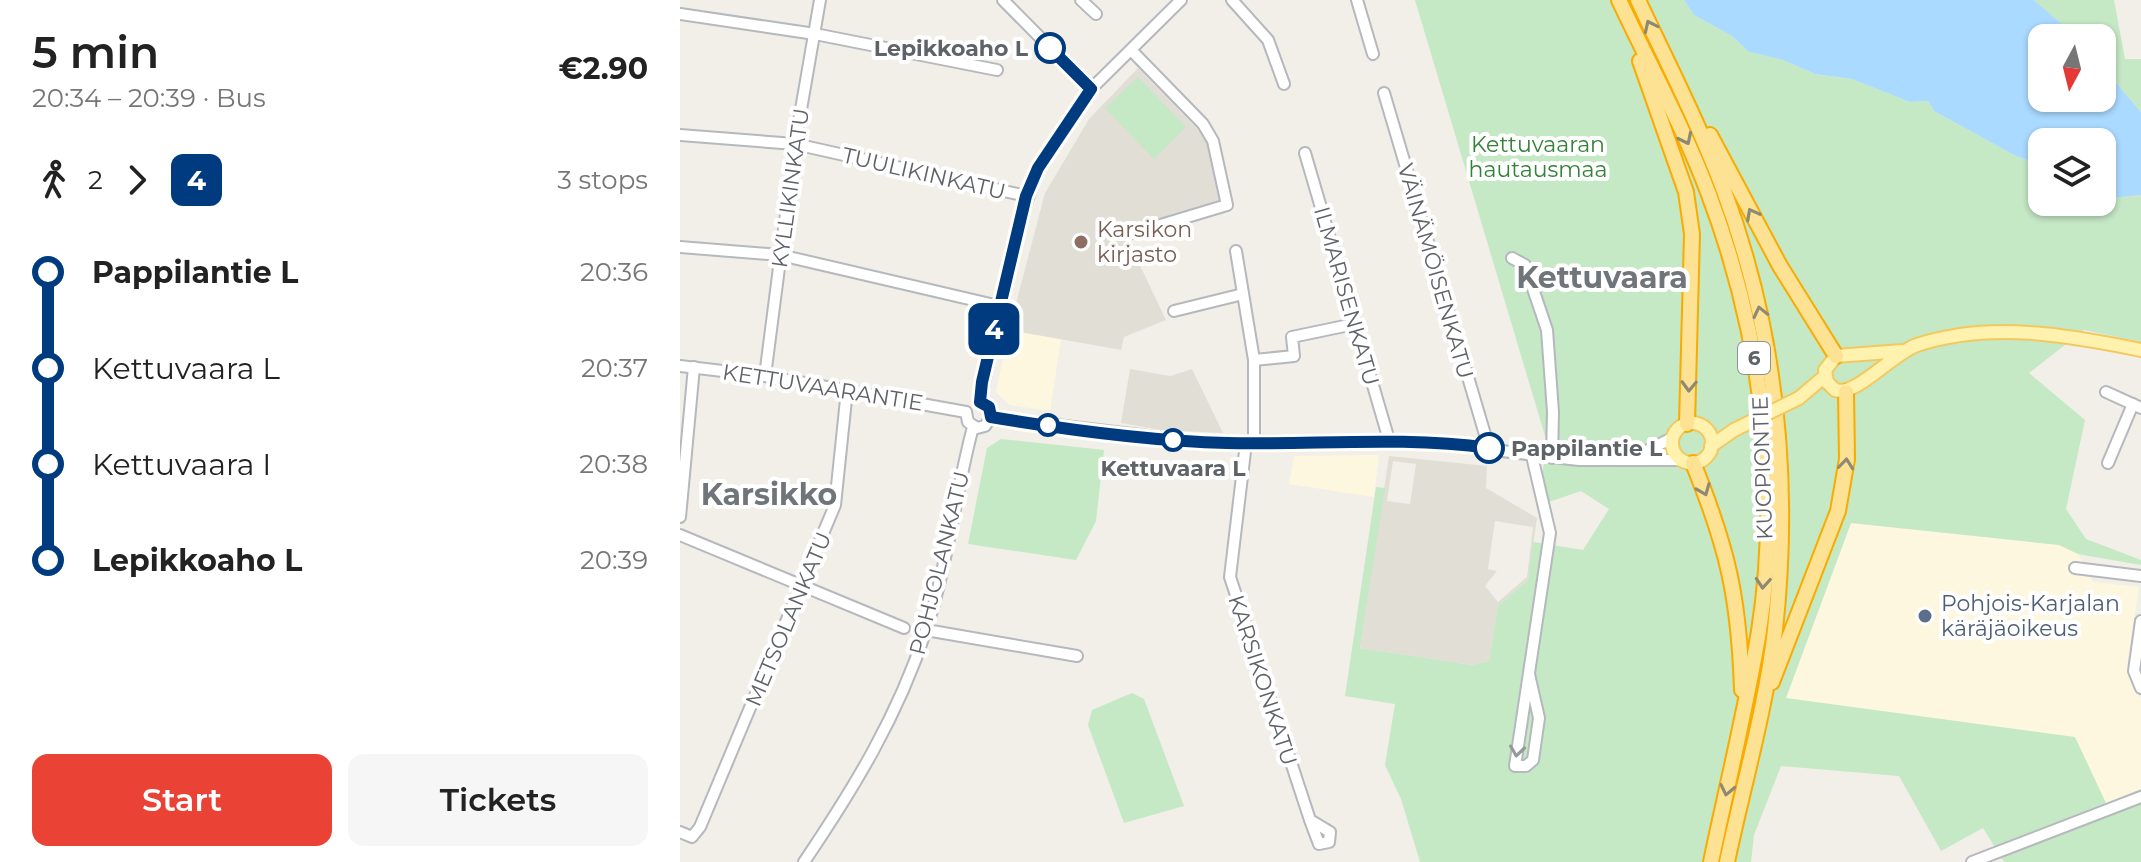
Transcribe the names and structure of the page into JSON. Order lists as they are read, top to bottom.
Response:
{
  "streets": {
    "highway": ["6", "KUOPIONTIE"],
    "street": [
      "TUULIKINKATU",
      "KYLLIKINKATU",
      "VÄINÄMÖISENKATU",
      "ILMARISENKATU",
      "KETTUVAARANTIE",
      "POHJOLANKATU",
      "METSOLANKATU",
      "KARSIKONKATU"
    ]
  },
  "crossings": [
    ["TUULIKINKATU", "KYLLIKINKATU"],
    ["KYLLIKINKATU", "KETTUVAARANTIE"],
    ["KETTUVAARANTIE", "POHJOLANKATU"],
    ["KETTUVAARANTIE", "METSOLANKATU"]
  ],
  "districts": ["Kettuvaara", "Karsikko"],
  "parks": ["Kettuvaaran hautausmaa"],
  "places": [
    "Lepikkoaho L",
    "Karsikon kirjasto",
    "Kettuvaara L",
    "Pappilantie L",
    "Pohjois-Karjalan käräjäoikeus"
  ],
  "lines": ["bus line 4"],
  "north": "bottom",
  "page": {
    "heading": ["5 min", "20:34 – 20:39 · Bus", "€2.90"],
    "on_map": "4",
    "legs": ["2", "4", "3 stops"],
    "list": [
      {
        "name": "Pappilantie L",
        "value": "20:36"
      },
      {
        "name": "Kettuvaara L",
        "value": "20:37"
      },
      {
        "name": "Kettuvaara I",
        "value": "20:38"
      },
      {
        "name": "Lepikkoaho L",
        "value": "20:39"
      }
    ],
    "buttons": ["Start", "Tickets"]
  }
}
